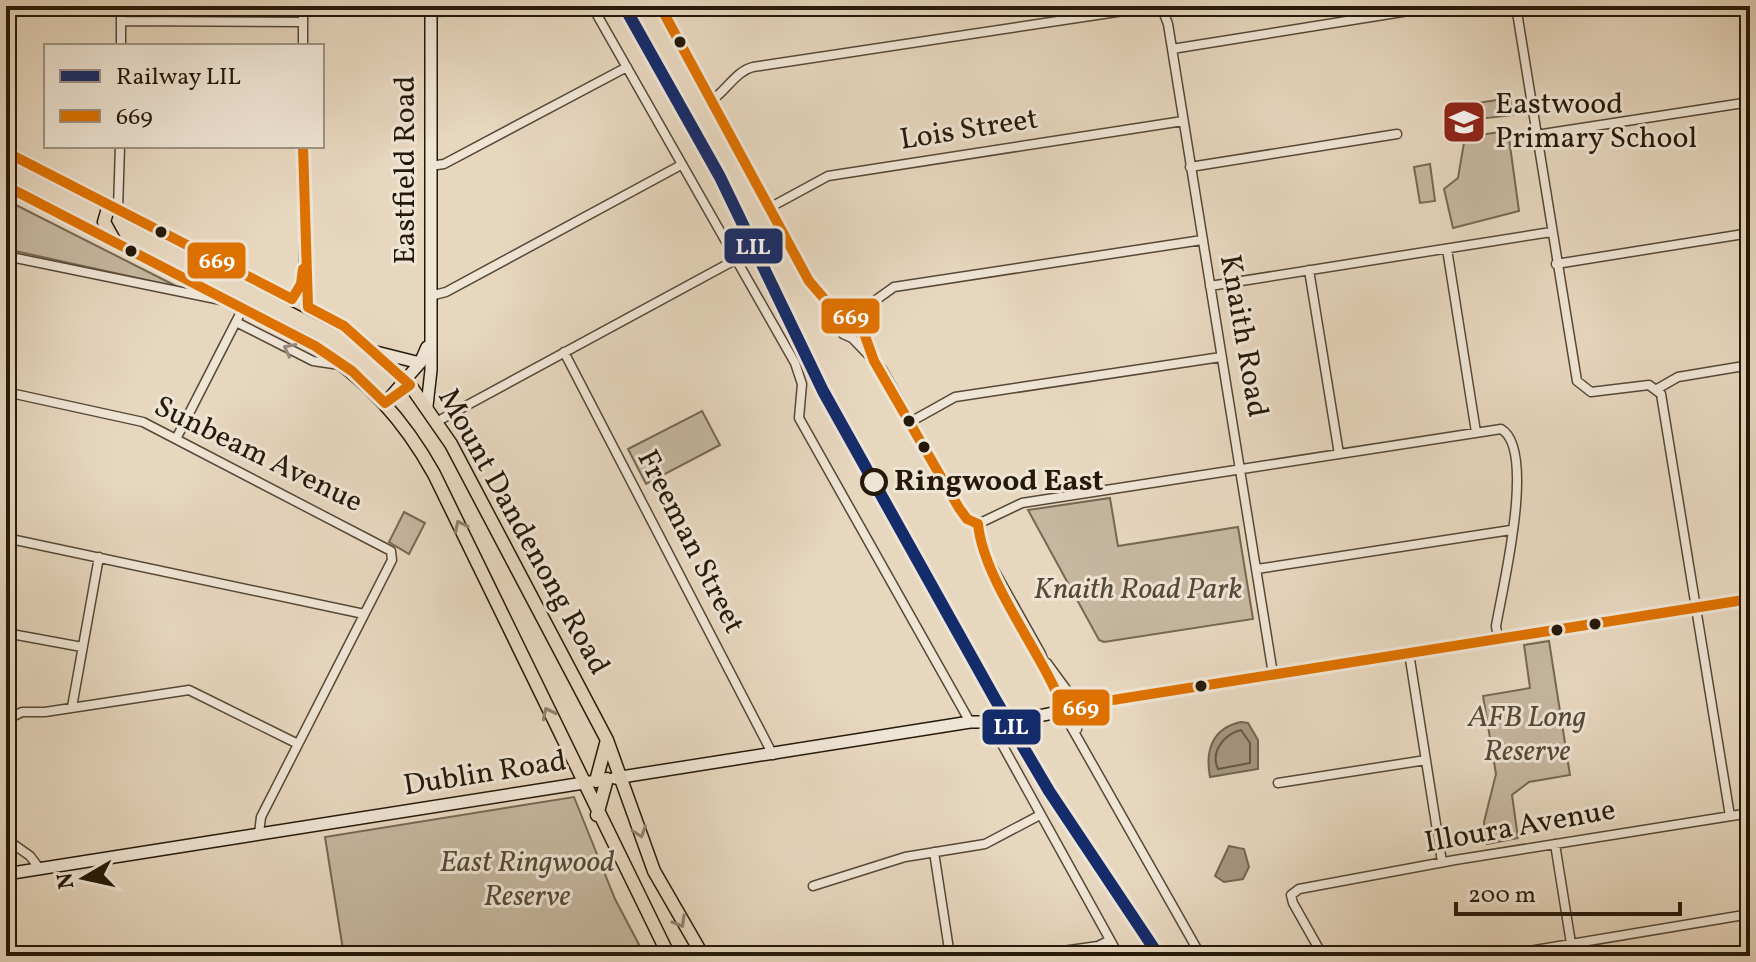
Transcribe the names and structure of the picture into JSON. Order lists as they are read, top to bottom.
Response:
{
  "streets": {
    "main road": ["Eastfield Road", "Mount Dandenong Road", "Dublin Road"],
    "street": [
      "Lois Street",
      "Knaith Road",
      "Sunbeam Avenue",
      "Freeman Street",
      "Illoura Avenue"
    ]
  },
  "crossings": [
    ["Lois Street", "Knaith Road"],
    ["Eastfield Road", "Mount Dandenong Road"],
    ["Knaith Road", "Dublin Road"],
    ["Mount Dandenong Road", "Dublin Road"],
    ["Freeman Street", "Dublin Road"]
  ],
  "parks": ["Knaith Road Park", "AFB Long Reserve", "East Ringwood Reserve"],
  "places": {
    "school or university": ["Eastwood Primary School"],
    "other": ["Ringwood East"]
  },
  "lines": ["rail line LIL", "transit line 669"],
  "legend": ["Railway LIL", "669"],
  "scale_bar": "200 m",
  "north": "left"
}
